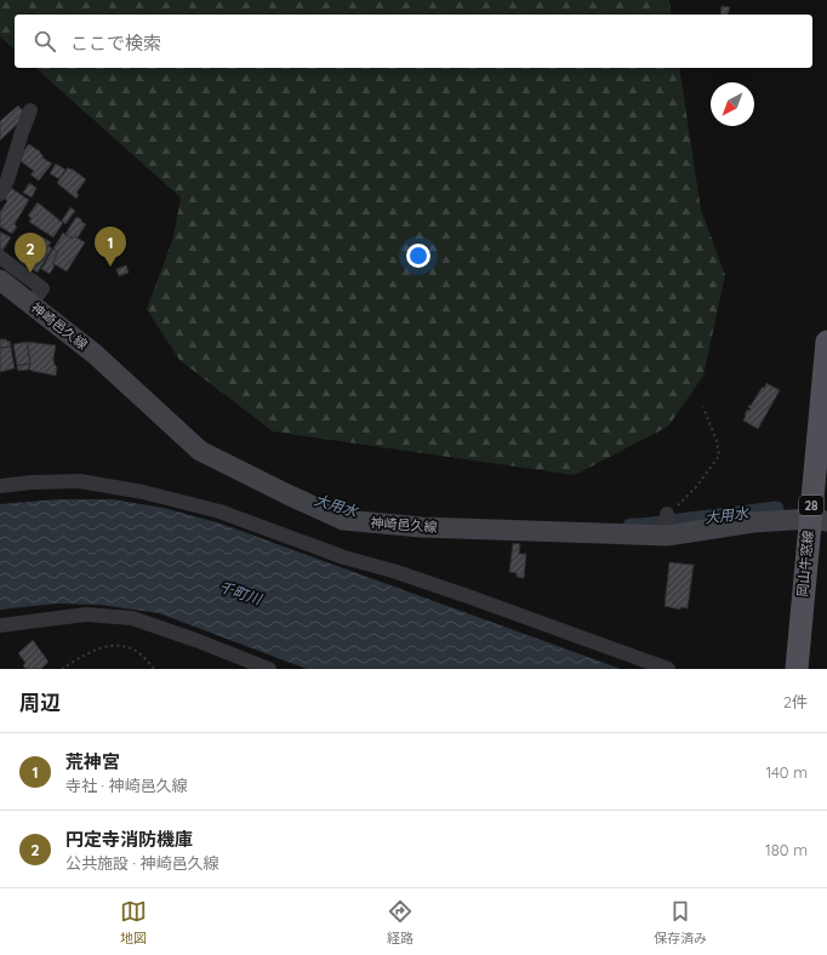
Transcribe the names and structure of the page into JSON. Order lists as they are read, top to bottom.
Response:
{
  "streets": {
    "main road": ["神崎邑久線", "28", "岡山牛窓線"]
  },
  "crossings": [
    ["神崎邑久線", "岡山牛窓線"]
  ],
  "water": ["大用水", "千町川"],
  "north": "bottom left",
  "page": {
    "search": "ここで検索",
    "pins": ["1", "2"],
    "heading": ["周辺", "2件"],
    "list": [
      {
        "mark": "1",
        "name": "荒神宮",
        "note": "寺社 · 神崎邑久線",
        "value": "140 m"
      },
      {
        "mark": "2",
        "name": "円定寺消防機庫",
        "note": "公共施設 · 神崎邑久線",
        "value": "180 m"
      }
    ],
    "nav": ["地図", "経路", "保存済み"]
  }
}
